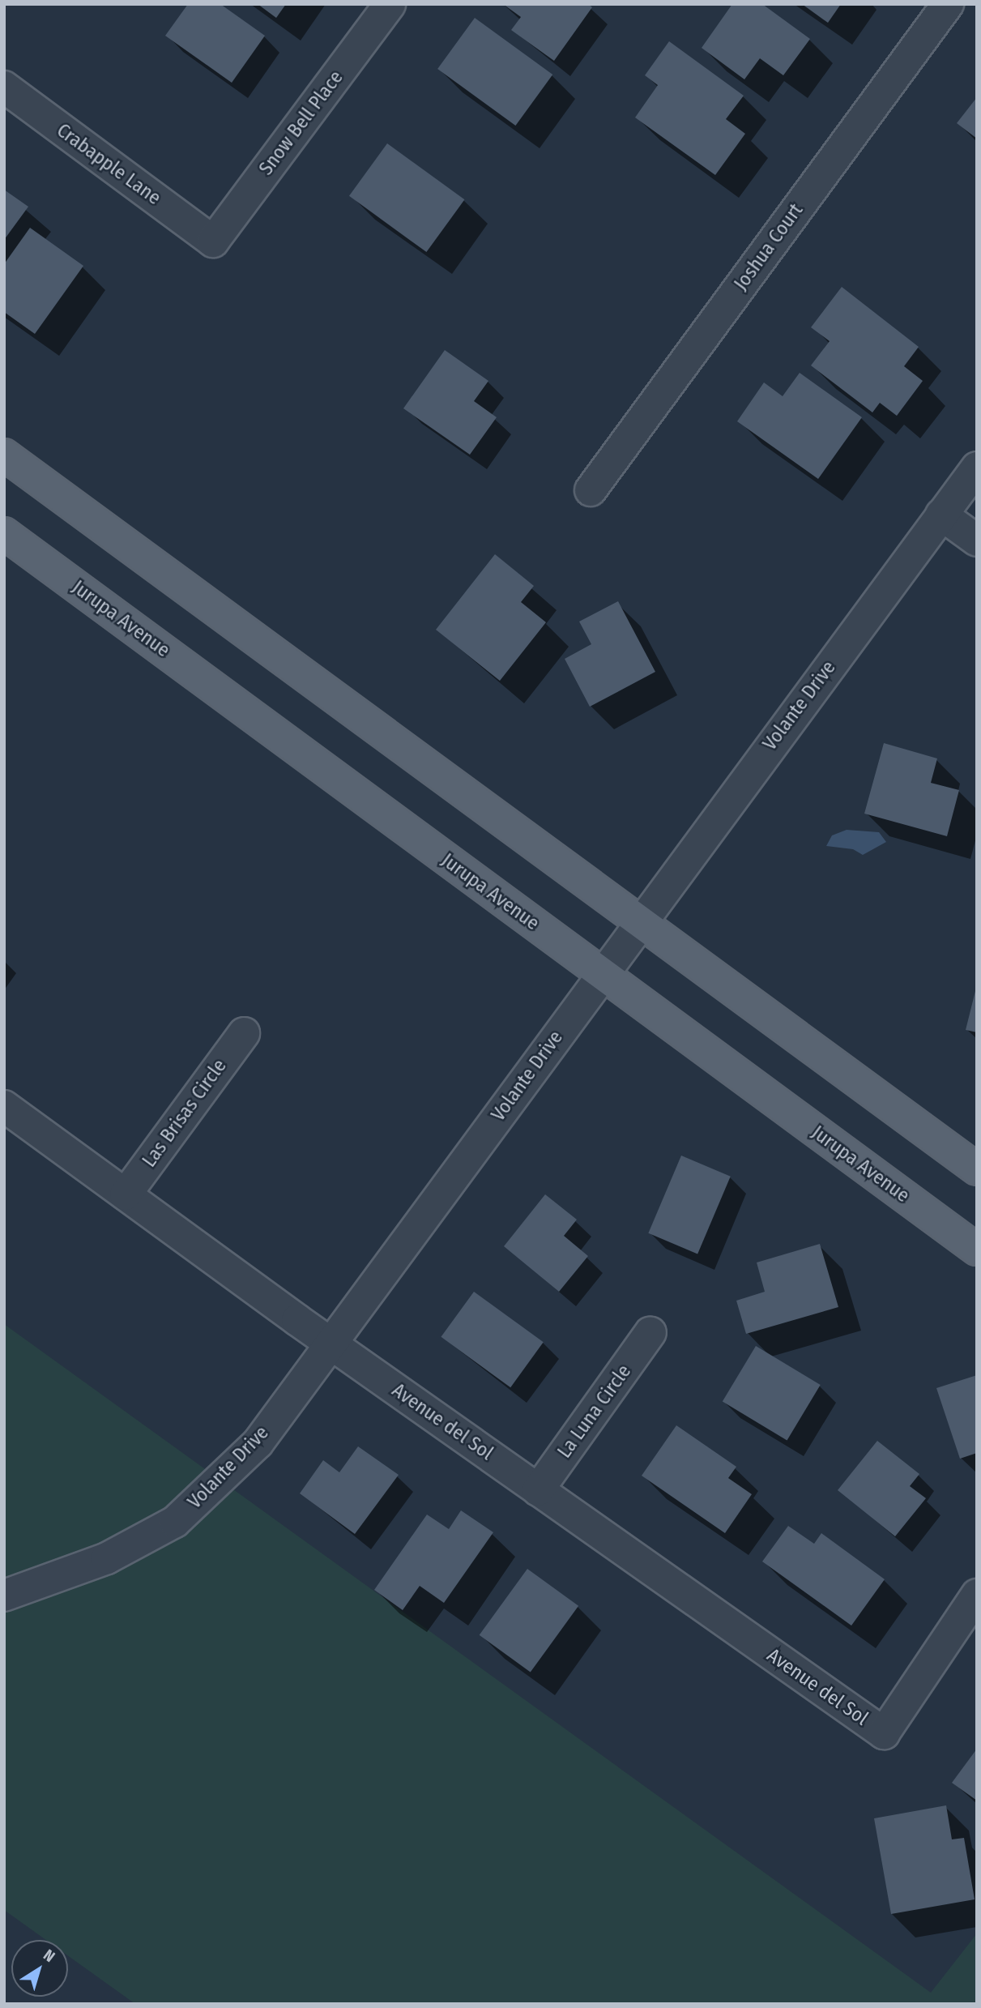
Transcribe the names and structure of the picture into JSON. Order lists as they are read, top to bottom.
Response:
{
  "streets": {
    "main road": ["Jurupa Avenue"],
    "street": [
      "Snow Bell Place",
      "Crabapple Lane",
      "Joshua Court",
      "Volante Drive",
      "Las Brisas Circle",
      "La Luna Circle",
      "Avenue del Sol"
    ]
  },
  "crossings": [
    ["Snow Bell Place", "Crabapple Lane"],
    ["Jurupa Avenue", "Volante Drive"],
    ["Volante Drive", "Avenue del Sol"],
    ["Las Brisas Circle", "Avenue del Sol"],
    ["La Luna Circle", "Avenue del Sol"]
  ],
  "north": "top right"
}
